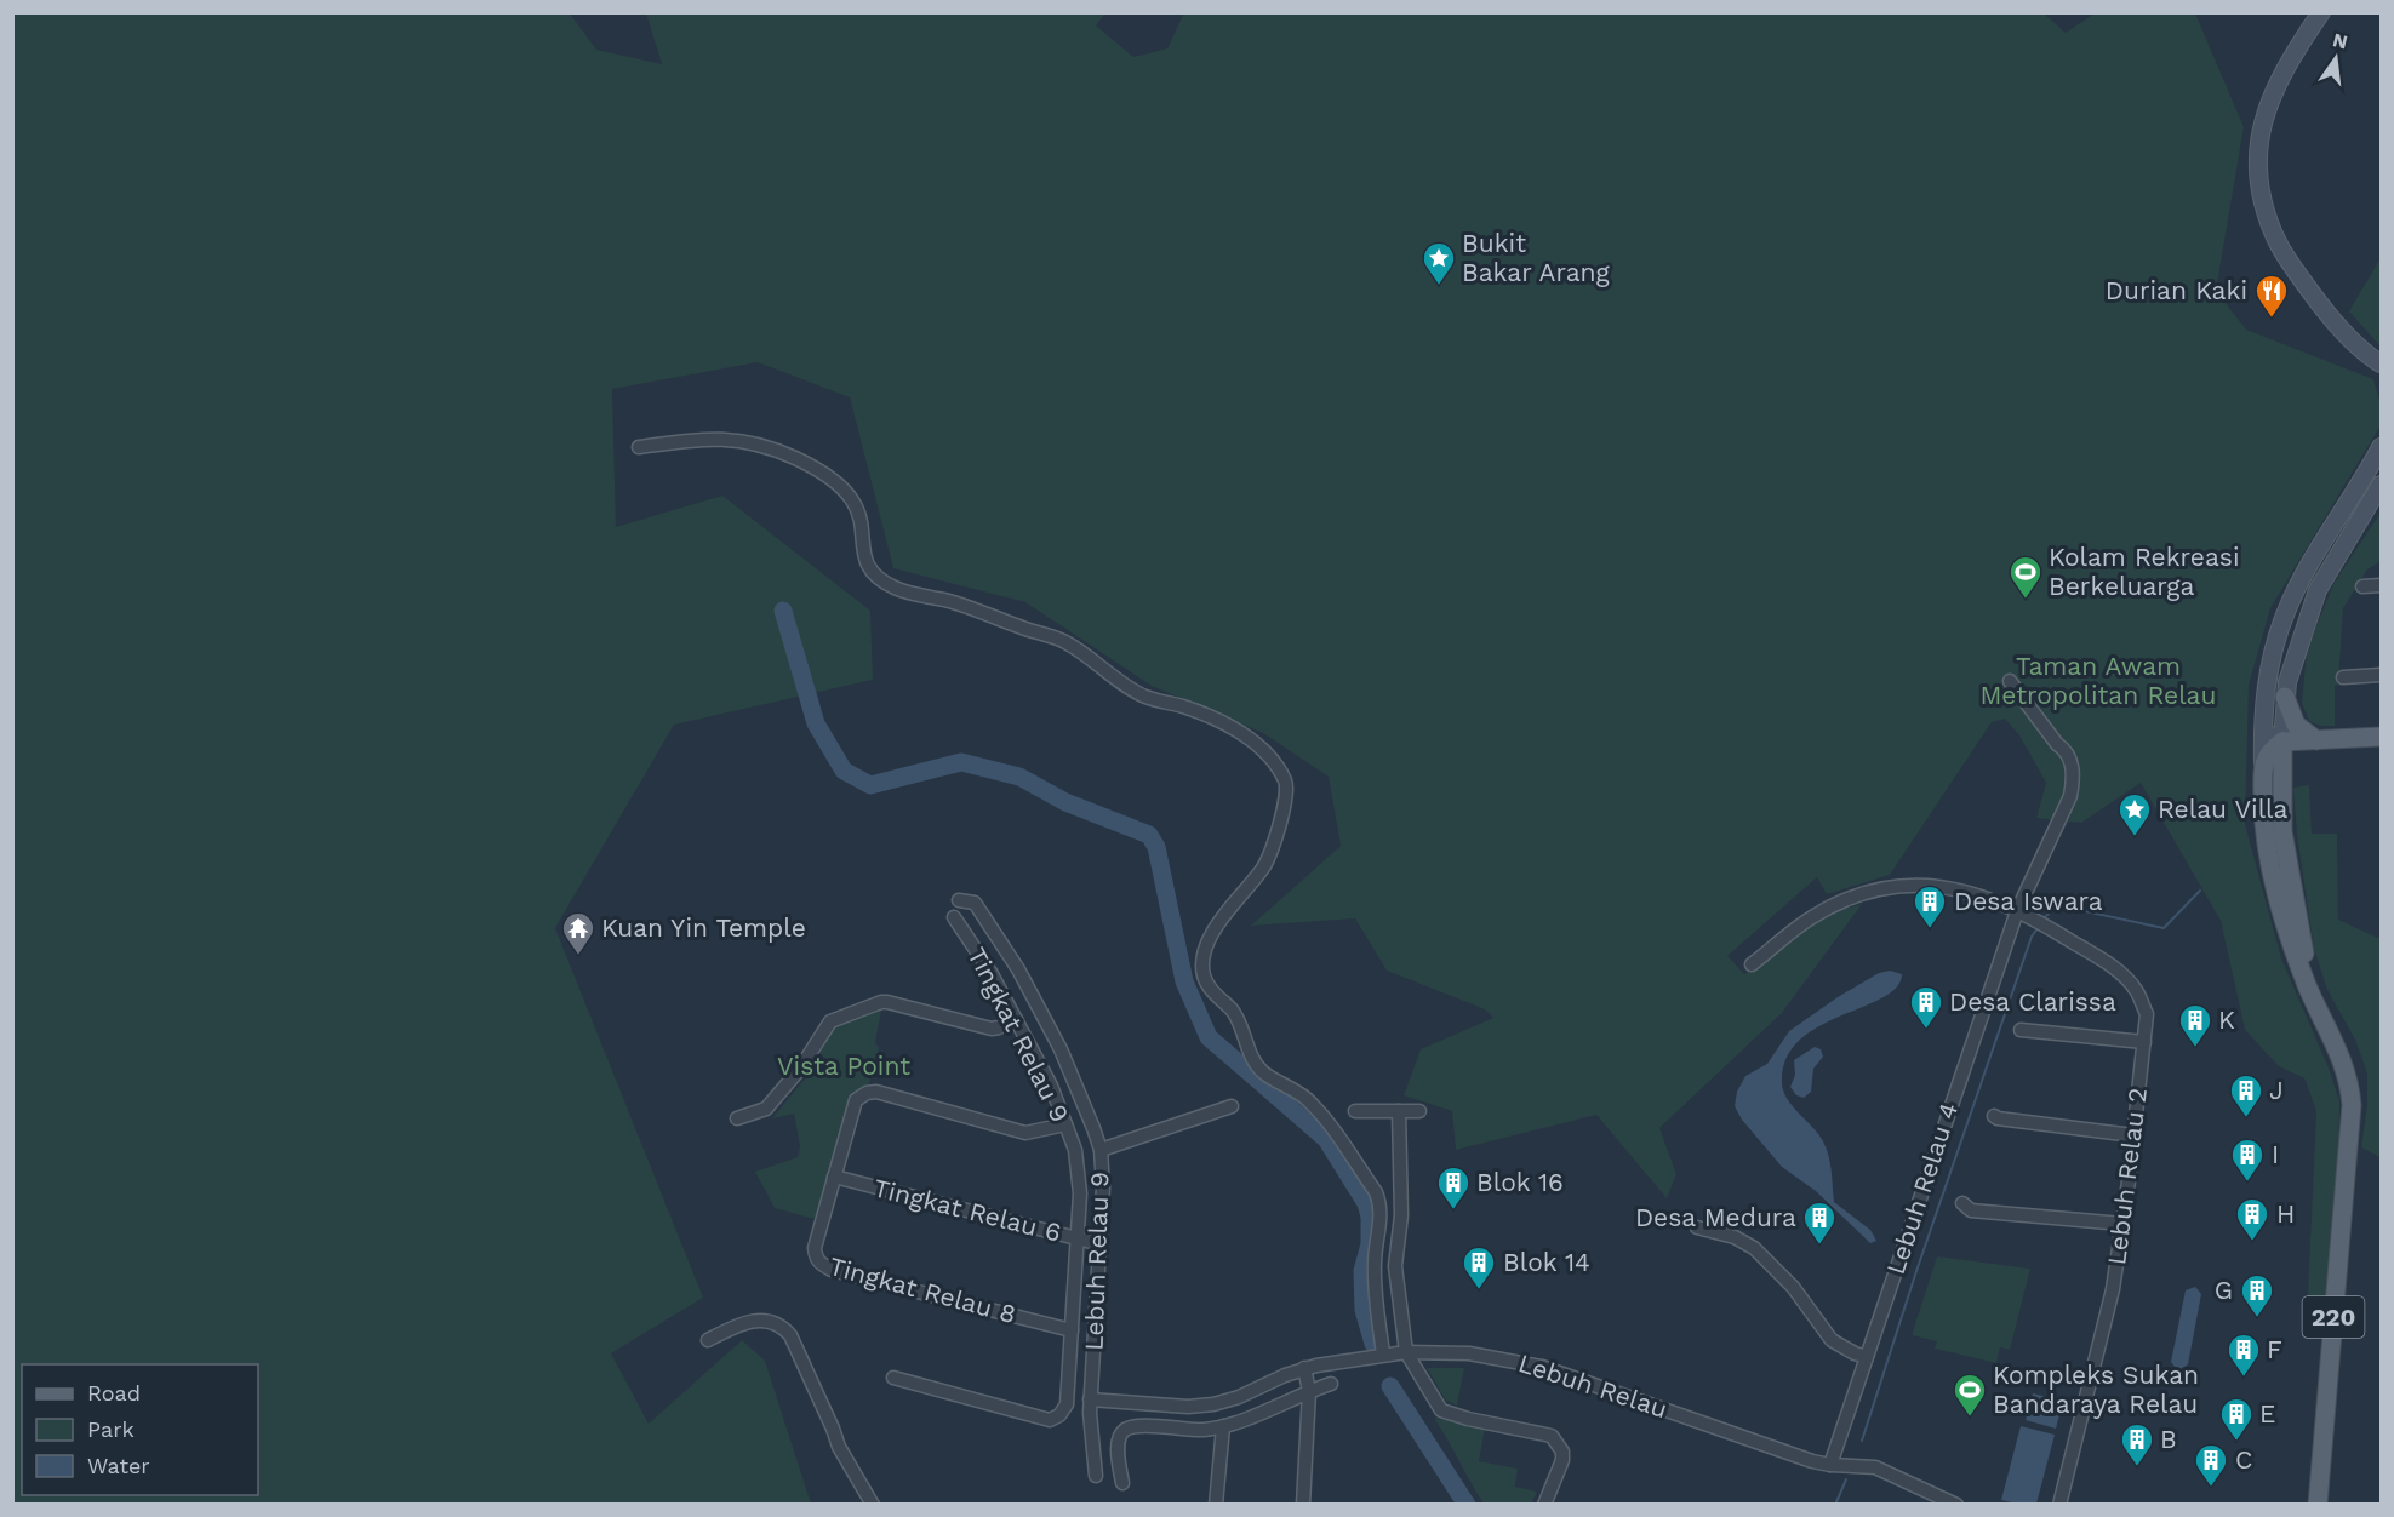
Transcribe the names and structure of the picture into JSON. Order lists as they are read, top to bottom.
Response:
{
  "streets": {
    "main road": ["220"],
    "street": [
      "Tingkat Relau 9",
      "Lebuh Relau 2",
      "Lebuh Relau 4",
      "Tingkat Relau 6",
      "Lebuh Relau 9",
      "Tingkat Relau 8",
      "Lebuh Relau"
    ]
  },
  "crossings": [
    ["Tingkat Relau 9", "Tingkat Relau 6"],
    ["Tingkat Relau 9", "Tingkat Relau 8"],
    ["Lebuh Relau 2", "Lebuh Relau 4"],
    ["Lebuh Relau 4", "Lebuh Relau"],
    ["Tingkat Relau 6", "Lebuh Relau 9"],
    ["Tingkat Relau 6", "Tingkat Relau 8"],
    ["Lebuh Relau 9", "Lebuh Relau"]
  ],
  "parks": ["Taman Awam Metropolitan Relau", "Vista Point"],
  "places": {
    "place": ["Bukit Bakar Arang", "Relau Villa"],
    "restaurant": ["Durian Kaki"],
    "sports": ["Kolam Rekreasi Berkeluarga", "Kompleks Sukan Bandaraya Relau"],
    "building": [
      "Desa Iswara",
      "Desa Clarissa",
      "K",
      "J",
      "I",
      "Blok 16",
      "H",
      "Desa Medura",
      "Blok 14",
      "G",
      "F",
      "E",
      "B",
      "C"
    ],
    "temple": ["Kuan Yin Temple"]
  },
  "legend": ["Road", "Park", "Water"],
  "north": "top"
}
